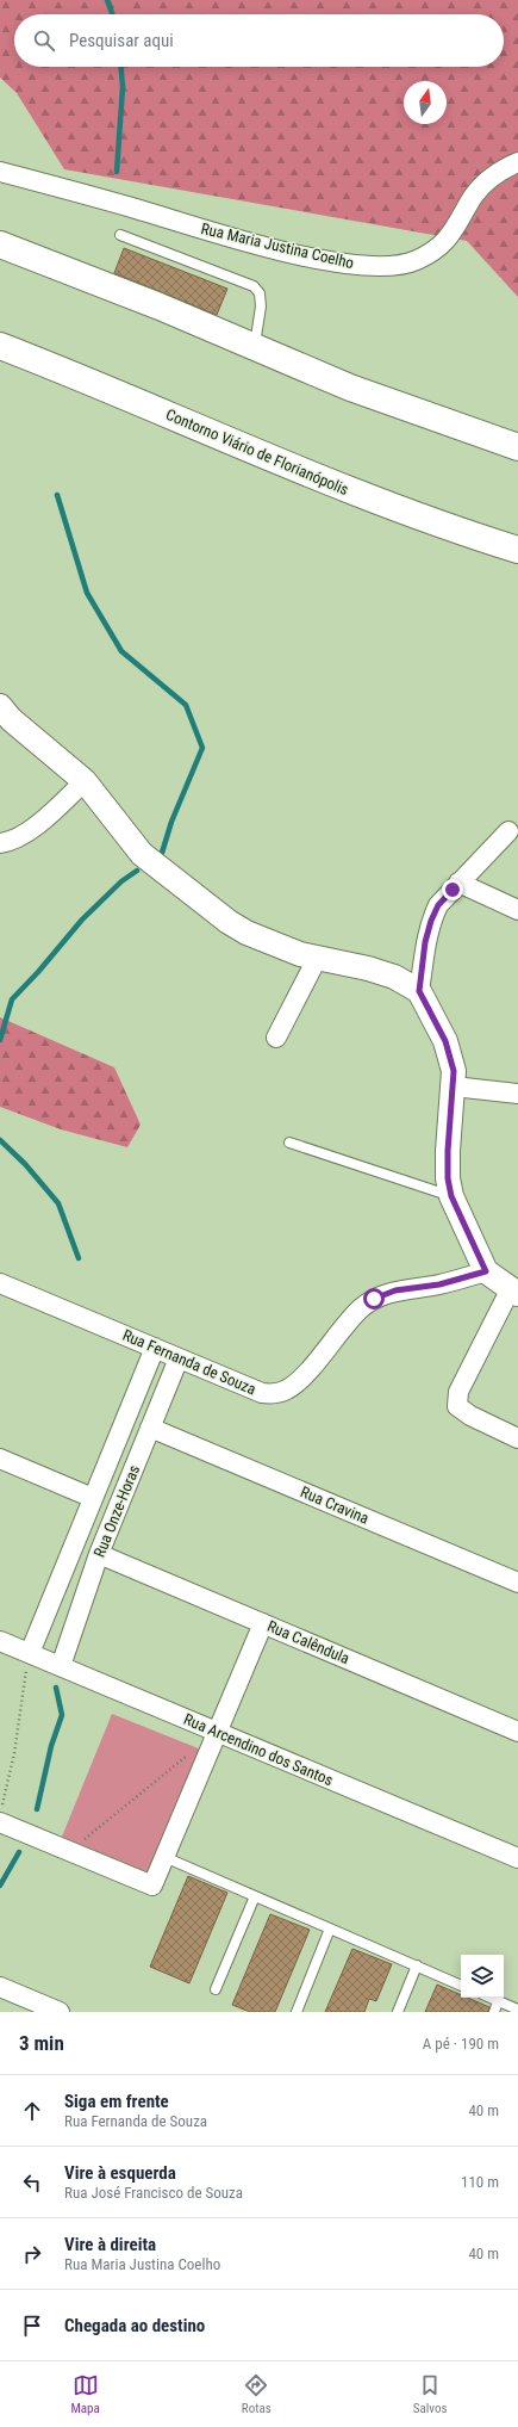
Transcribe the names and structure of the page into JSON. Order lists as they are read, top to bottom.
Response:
{
  "streets": {
    "highway": ["Contorno Viário de Florianópolis"],
    "street": [
      "Rua Maria Justina Coelho",
      "Rua Fernanda de Souza",
      "Rua Cravina",
      "Rua Onze-Horas",
      "Rua Calêndula",
      "Rua Arcendino dos Santos"
    ]
  },
  "crossings": [
    ["Rua Fernanda de Souza", "Rua Onze-Horas"],
    ["Rua Cravina", "Rua Onze-Horas"],
    ["Rua Onze-Horas", "Rua Calêndula"],
    ["Rua Onze-Horas", "Rua Arcendino dos Santos"]
  ],
  "north": "top",
  "page": {
    "search": "Pesquisar aqui",
    "heading": ["3 min", "A pé · 190 m"],
    "list": [
      ["Siga em frente", "Rua Fernanda de Souza", "40 m"],
      ["Vire à esquerda", "Rua José Francisco de Souza", "110 m"],
      ["Vire à direita", "Rua Maria Justina Coelho", "40 m"],
      "Chegada ao destino"
    ],
    "nav": ["Mapa", "Rotas", "Salvos"]
  }
}
